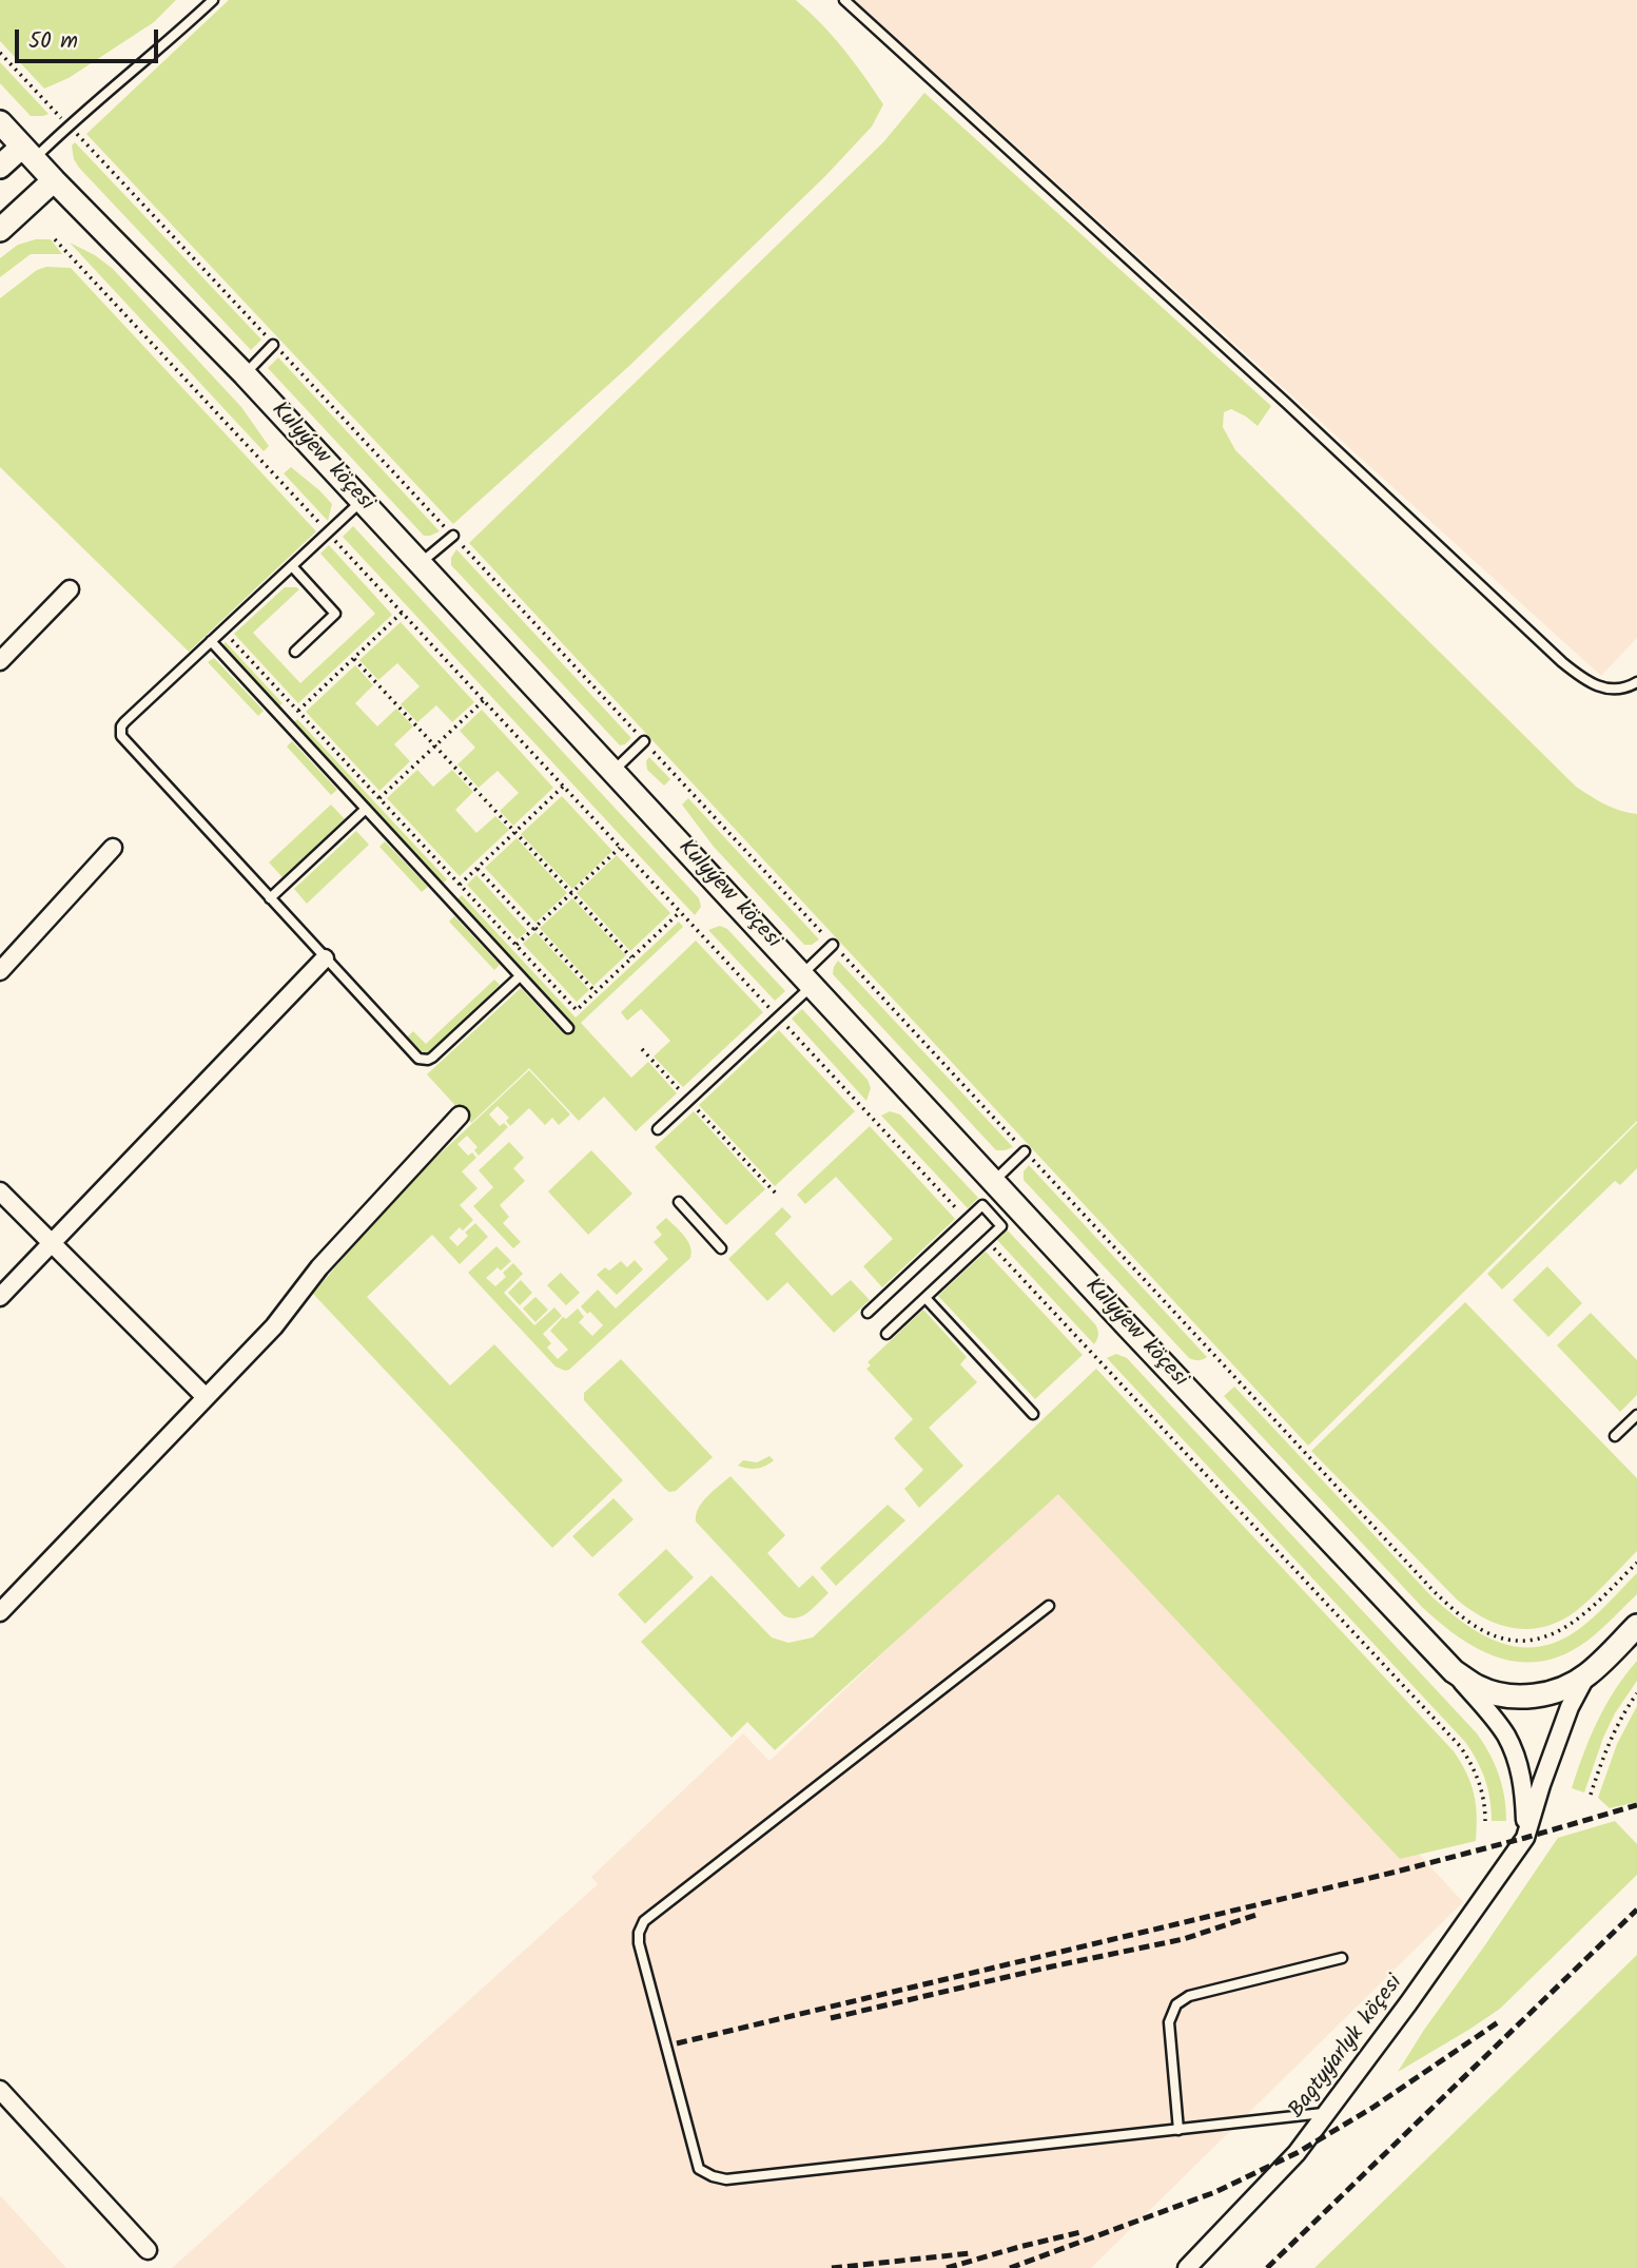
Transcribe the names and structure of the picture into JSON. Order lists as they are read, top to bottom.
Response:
{
  "streets": {
    "street": ["Kulyýew köçesi", "Bagtyýarlyk köçesi"]
  },
  "crossings": [
    ["Kulyýew köçesi", "Bagtyýarlyk köçesi"]
  ],
  "scale_bar": "50 m"
}
